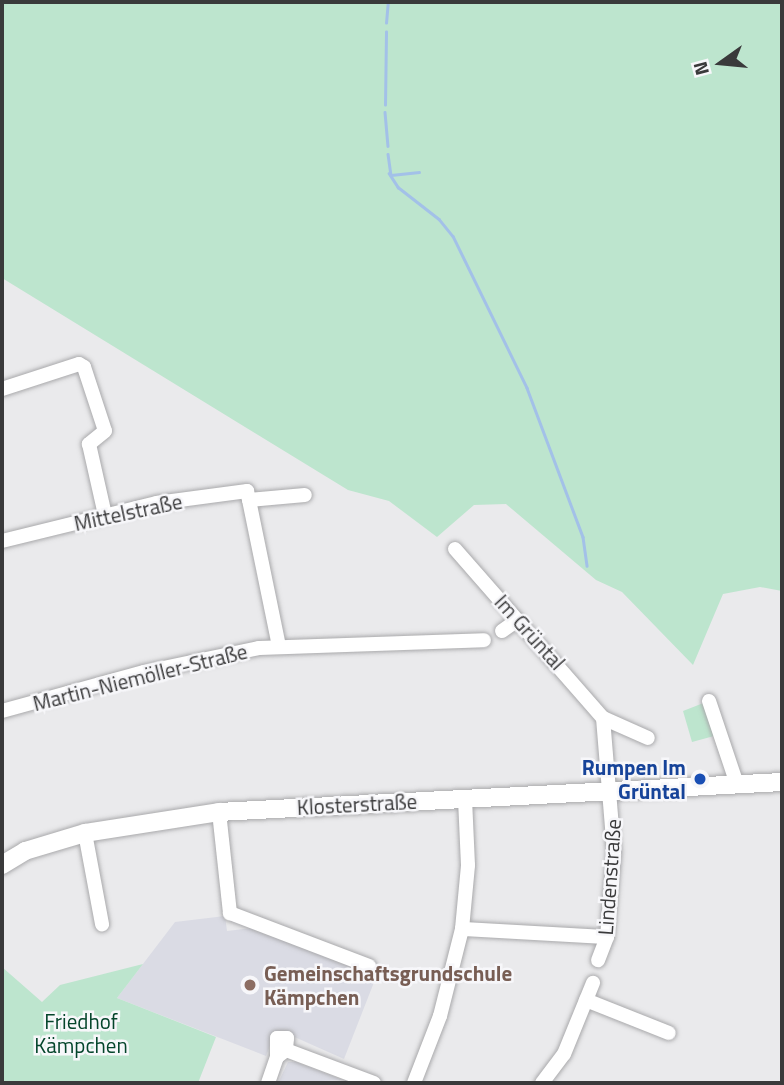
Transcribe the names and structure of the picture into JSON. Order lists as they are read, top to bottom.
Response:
{
  "streets": {
    "main road": ["Klosterstraße"],
    "street": [
      "Mittelstraße",
      "Im Grüntal",
      "Martin-Niemöller-Straße",
      "Lindenstraße"
    ]
  },
  "crossings": [
    ["Klosterstraße", "Lindenstraße"]
  ],
  "parks": ["Friedhof Kämpchen"],
  "places": ["Rumpen Im Grüntal", "Gemeinschaftsgrundschule Kämpchen"],
  "north": "left"
}
